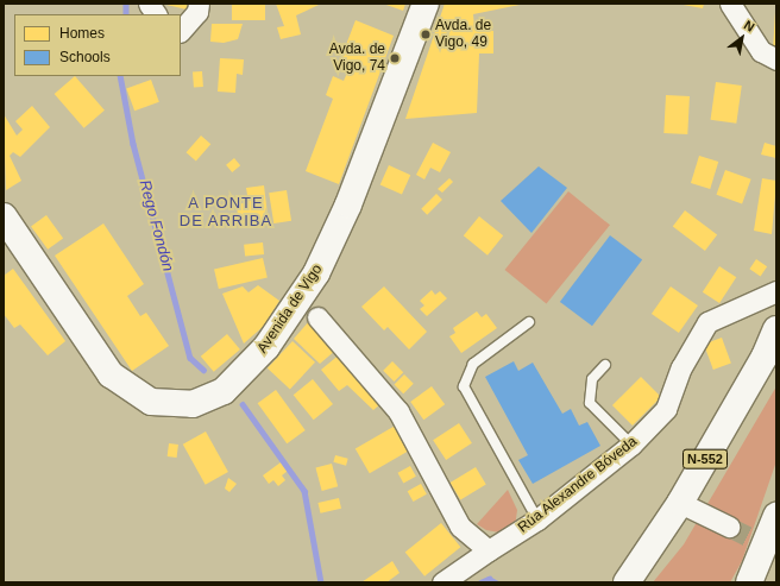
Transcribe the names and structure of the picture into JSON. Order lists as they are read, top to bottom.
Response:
{
  "streets": {
    "main road": ["Avenida de Vigo", "N-552"],
    "street": ["Rúa Alexandre Bóveda"]
  },
  "districts": ["A PONTE DE ARRIBA"],
  "water": ["Rego Fondón"],
  "places": ["Avda. de Vigo, 49", "Avda. de Vigo, 74"],
  "legend": ["Homes", "Schools"],
  "north": "top right"
}
